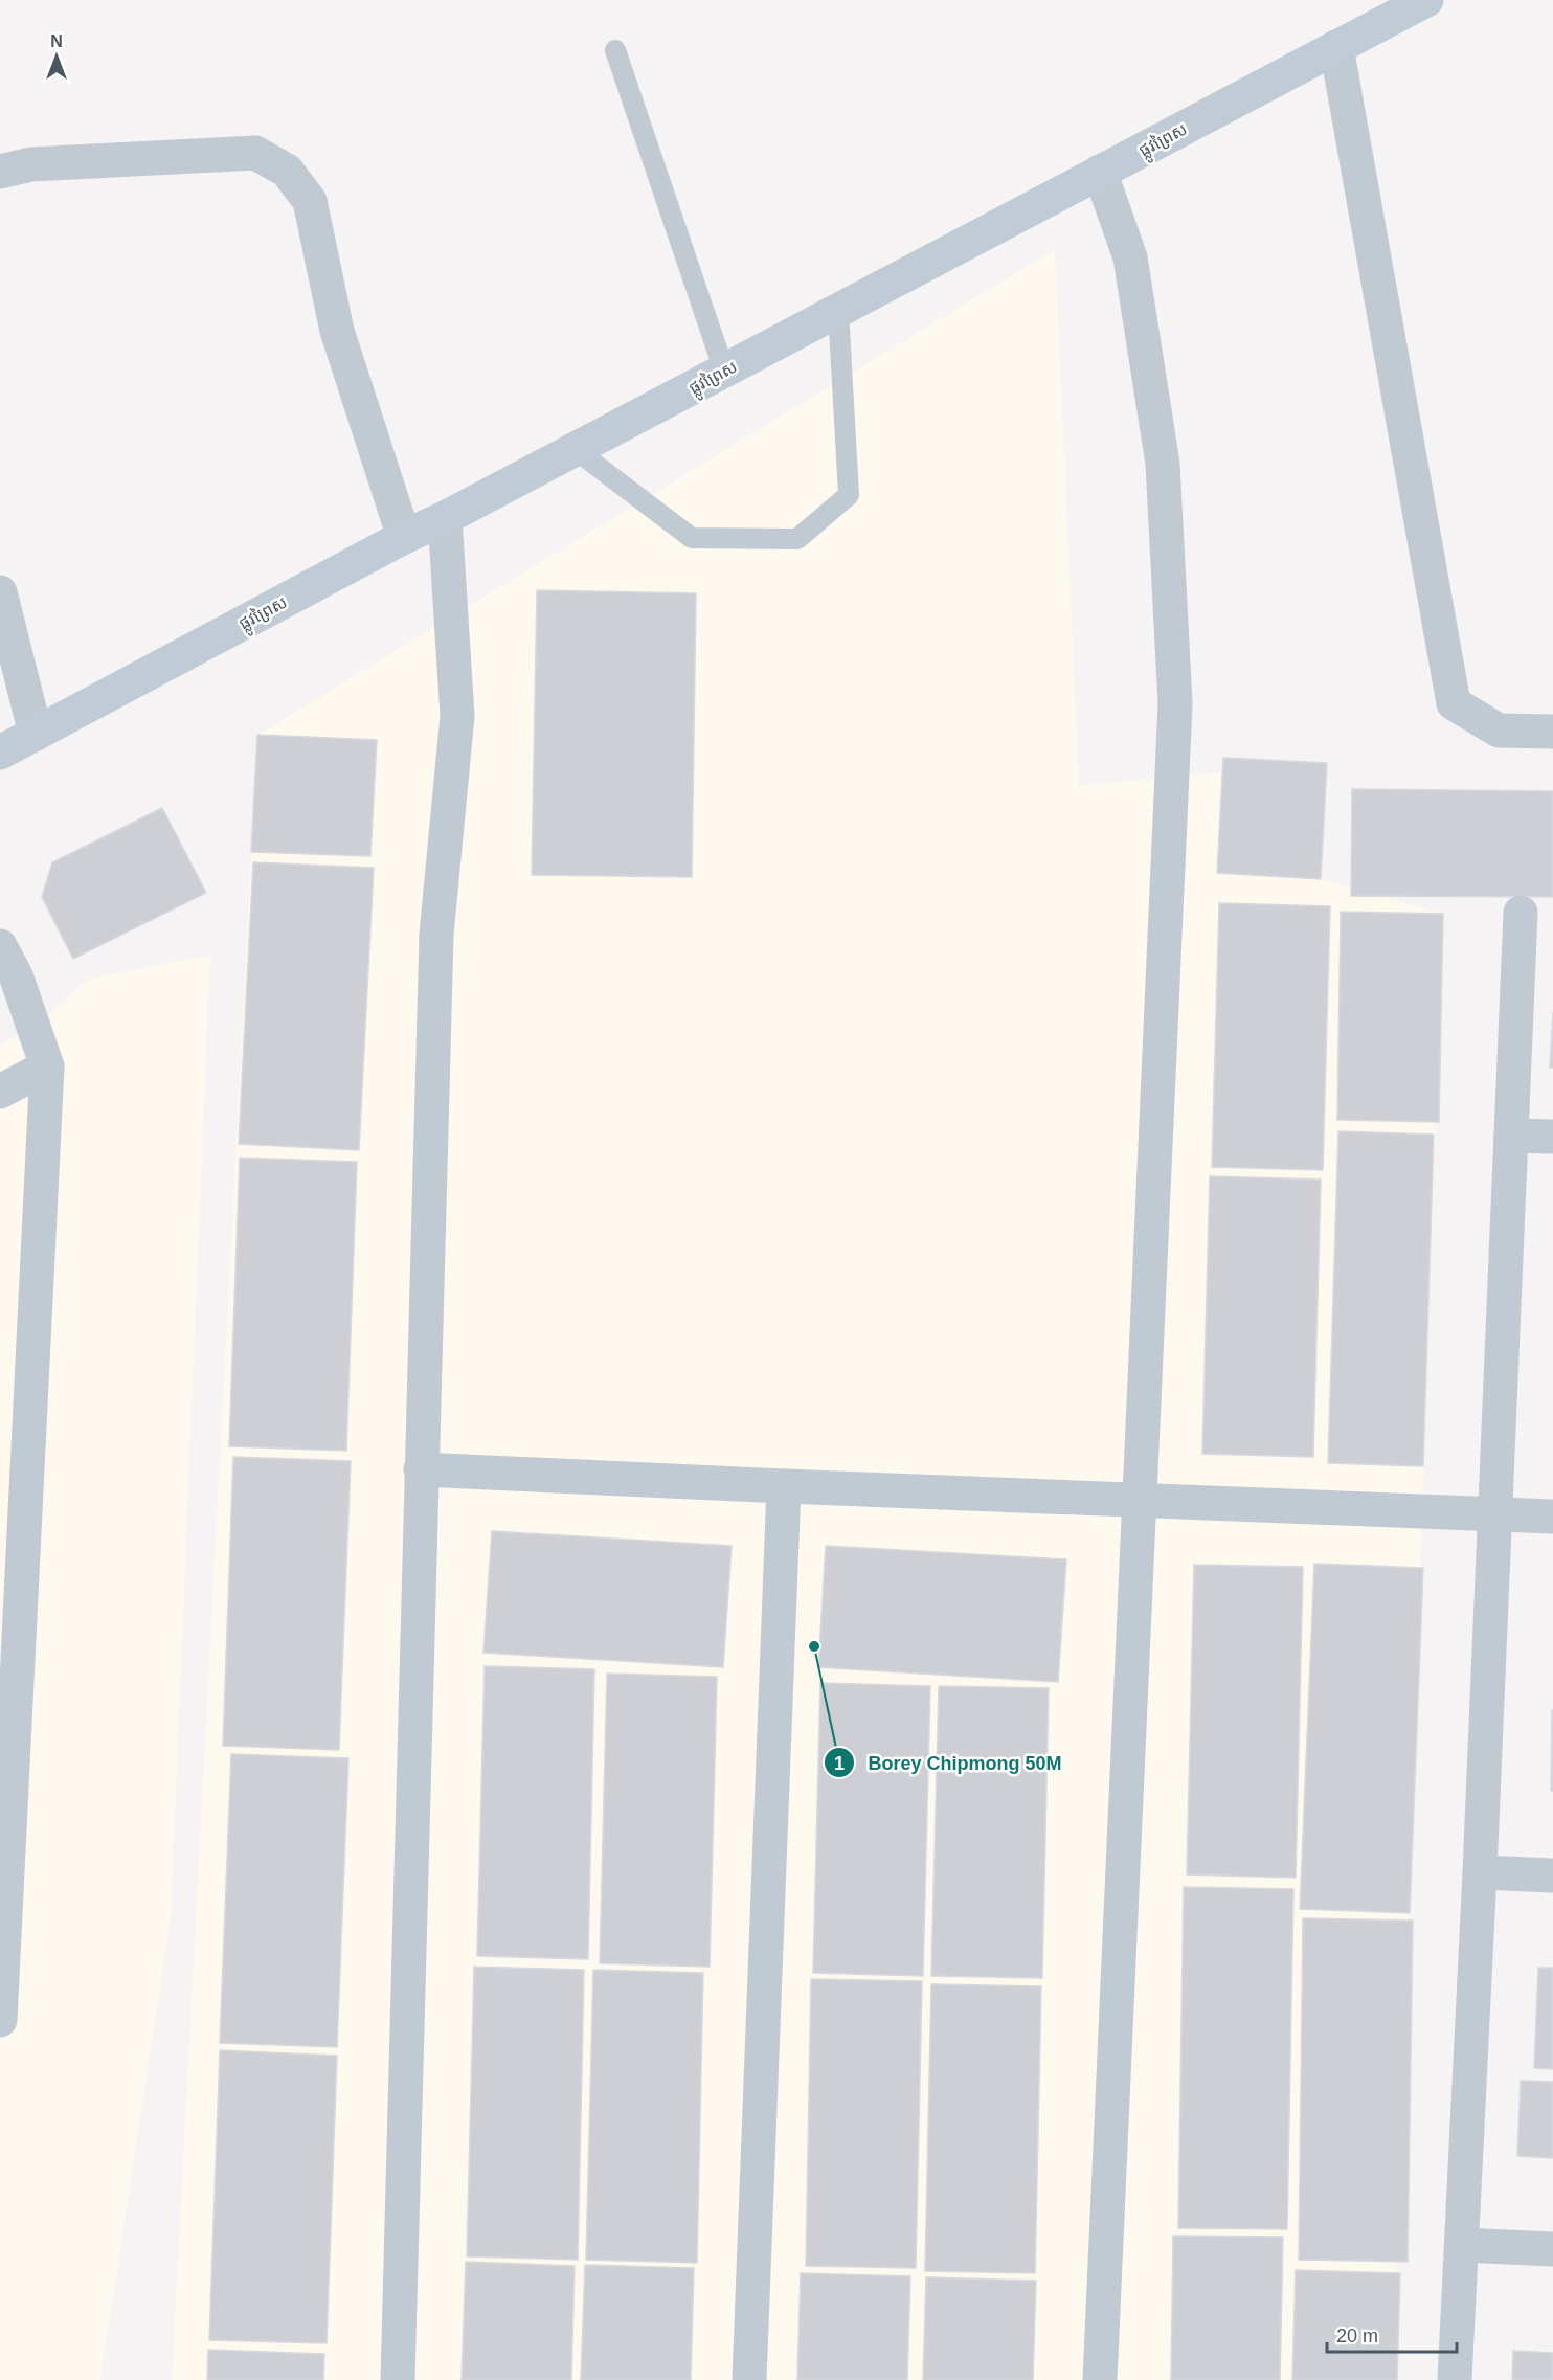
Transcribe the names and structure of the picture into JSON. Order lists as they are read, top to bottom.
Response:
{
  "streets": {
    "main road": ["ផ្លូវព្រៃស"]
  },
  "places": ["Borey Chipmong 50M"],
  "scale_bar": "20 m",
  "north": "top"
}
